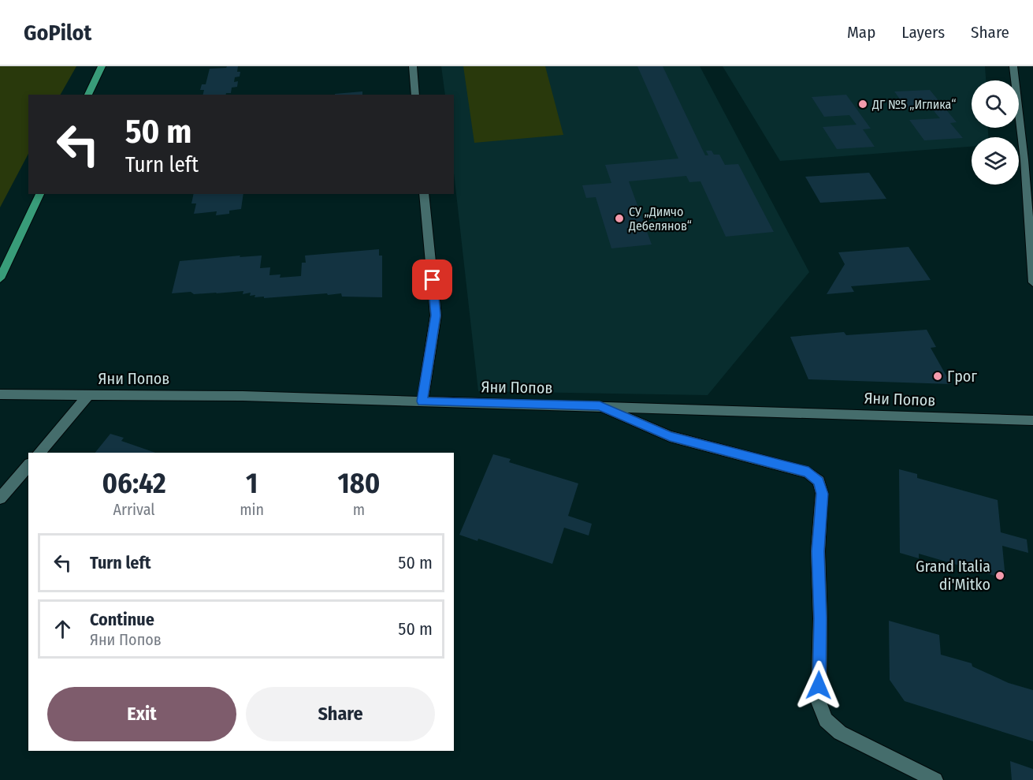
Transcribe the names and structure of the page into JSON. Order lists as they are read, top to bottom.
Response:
{
  "streets": {
    "street": ["Яни Попов"]
  },
  "places": [
    "ДГ №5 „Иглика“",
    "СУ „Димчо Дебелянов“",
    "Грог",
    "Grand Italia di'Mitko"
  ],
  "page": {
    "header": "GoPilot",
    "nav": ["Map", "Layers", "Share"],
    "turn": ["50 m", "Turn left"],
    "eta": [
      "06:42",
      "Arrival",
      "1",
      "min",
      "180",
      "m"
    ],
    "list": [
      {
        "name": "Turn left",
        "value": "50 m"
      },
      {
        "name": "Continue",
        "note": "Яни Попов",
        "value": "50 m"
      }
    ],
    "buttons": ["Exit", "Share"]
  }
}
